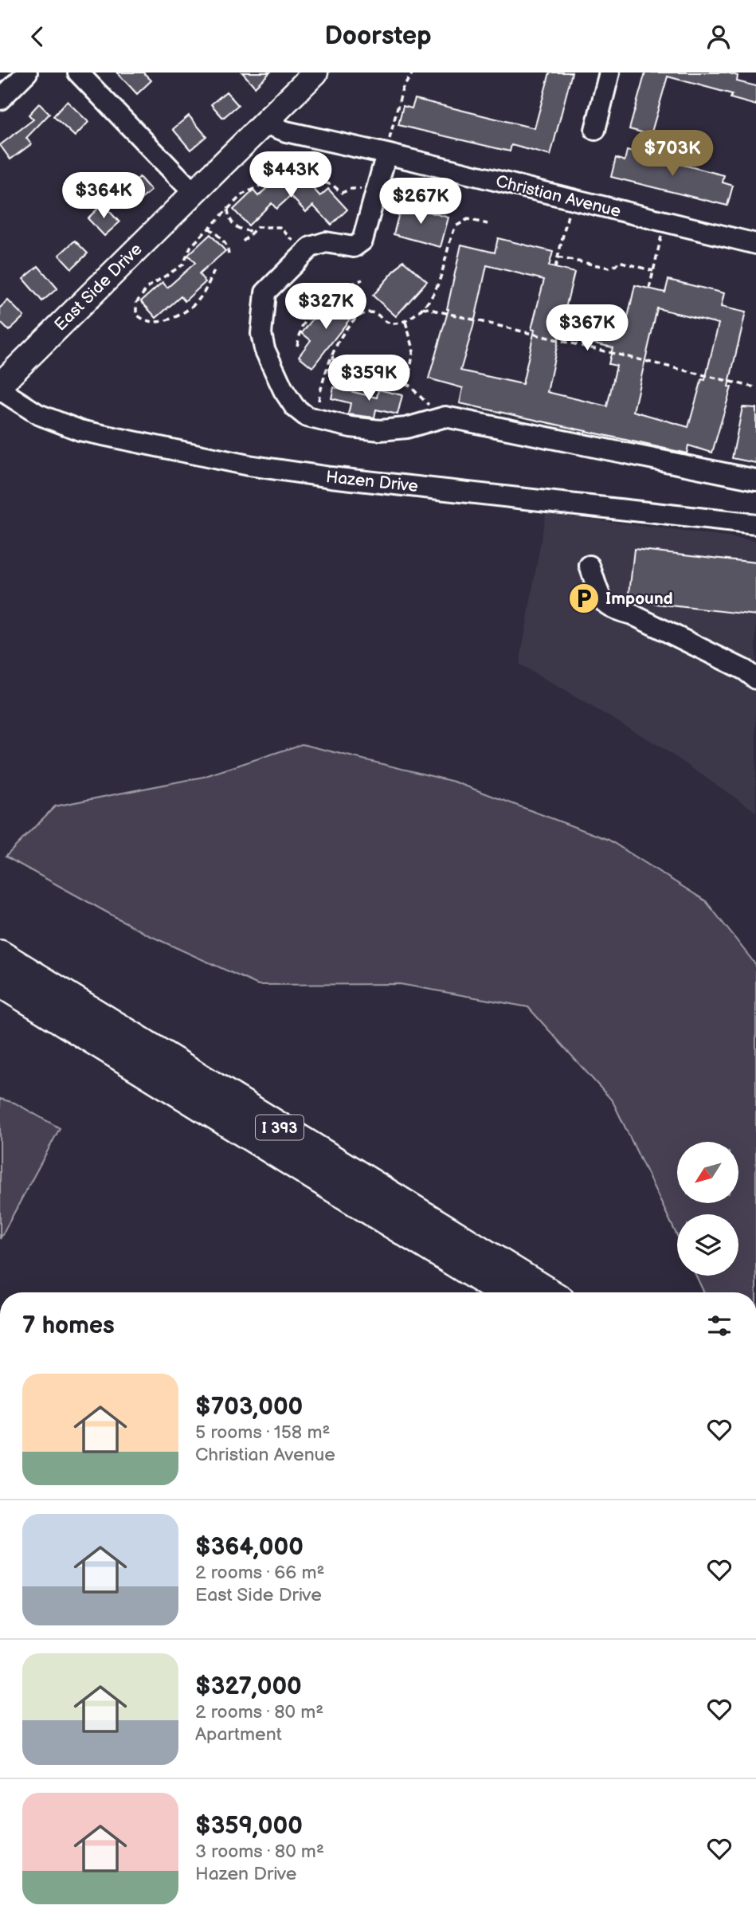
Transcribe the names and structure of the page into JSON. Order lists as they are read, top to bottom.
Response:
{
  "streets": {
    "highway": ["I 393"],
    "main road": ["East Side Drive"],
    "street": ["Christian Avenue", "Hazen Drive"]
  },
  "crossings": [
    ["Christian Avenue", "East Side Drive"]
  ],
  "places": {
    "parking": ["Impound"]
  },
  "north": "bottom left",
  "page": {
    "header": "Doorstep",
    "price": [
      "$703K",
      "$443K",
      "$364K",
      "$267K",
      "$327K",
      "$367K",
      "$359K"
    ],
    "heading": "7 homes",
    "list": [
      {
        "name": "$703,000",
        "note": "5 rooms · 158 m² · Christian Avenue"
      },
      {
        "name": "$364,000",
        "note": "2 rooms · 66 m² · East Side Drive"
      },
      {
        "name": "$327,000",
        "note": "2 rooms · 80 m² · Apartment"
      },
      {
        "name": "$359,000",
        "note": "3 rooms · 80 m² · Hazen Drive"
      }
    ]
  }
}
